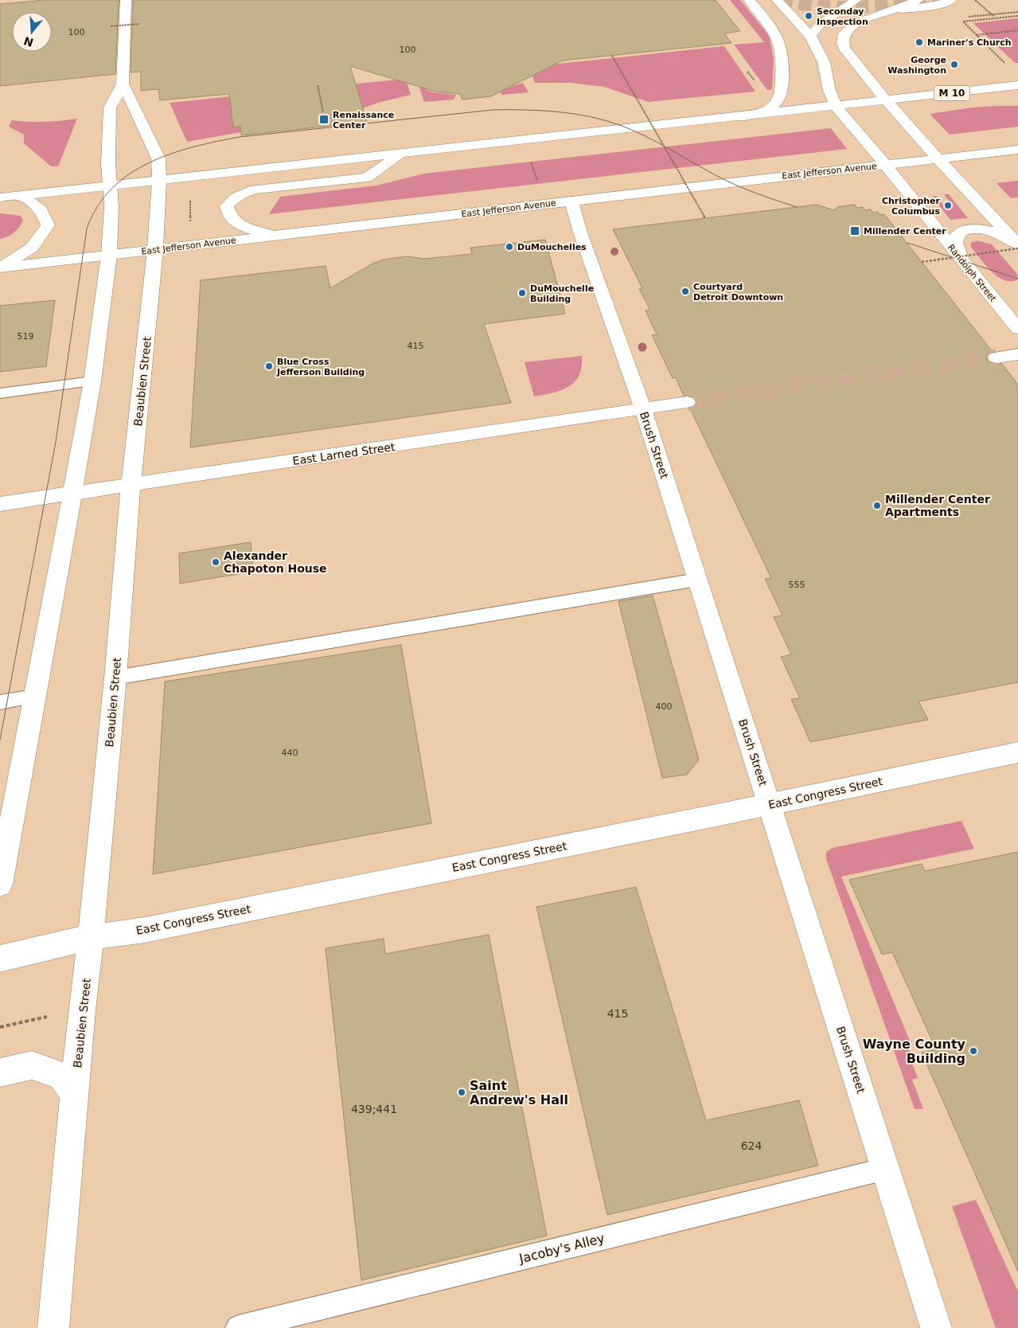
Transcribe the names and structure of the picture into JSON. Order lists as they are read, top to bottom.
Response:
{
  "streets": {
    "main road": [
      "M 10",
      "East Jefferson Avenue",
      "Randolph Street",
      "Beaubien Street",
      "Brush Street",
      "East Larned Street",
      "East Congress Street"
    ],
    "lane": ["Jacoby's Alley"]
  },
  "crossings": [
    ["East Jefferson Avenue", "Randolph Street"],
    ["East Jefferson Avenue", "Beaubien Street"],
    ["East Jefferson Avenue", "Brush Street"],
    ["Beaubien Street", "East Larned Street"],
    ["Beaubien Street", "East Congress Street"],
    ["Brush Street", "East Larned Street"],
    ["Brush Street", "East Congress Street"],
    ["Brush Street", "Jacoby's Alley"]
  ],
  "places": {
    "other": [
      "Seconday Inspection",
      "Mariner's Church",
      "George Washington",
      "Christopher Columbus",
      "DuMouchelles",
      "Courtyard Detroit Downtown",
      "DuMouchelle Building",
      "Blue Cross Jefferson Building",
      "Millender Center Apartments",
      "Alexander Chapoton House",
      "Wayne County Building",
      "Saint Andrew's Hall"
    ],
    "transit": ["Renaissance Center", "Millender Center"]
  },
  "house_numbers": [
    "100",
    "100",
    "519",
    "415",
    "555",
    "400",
    "440",
    "415",
    "439;441",
    "624"
  ],
  "north": "bottom"
}
